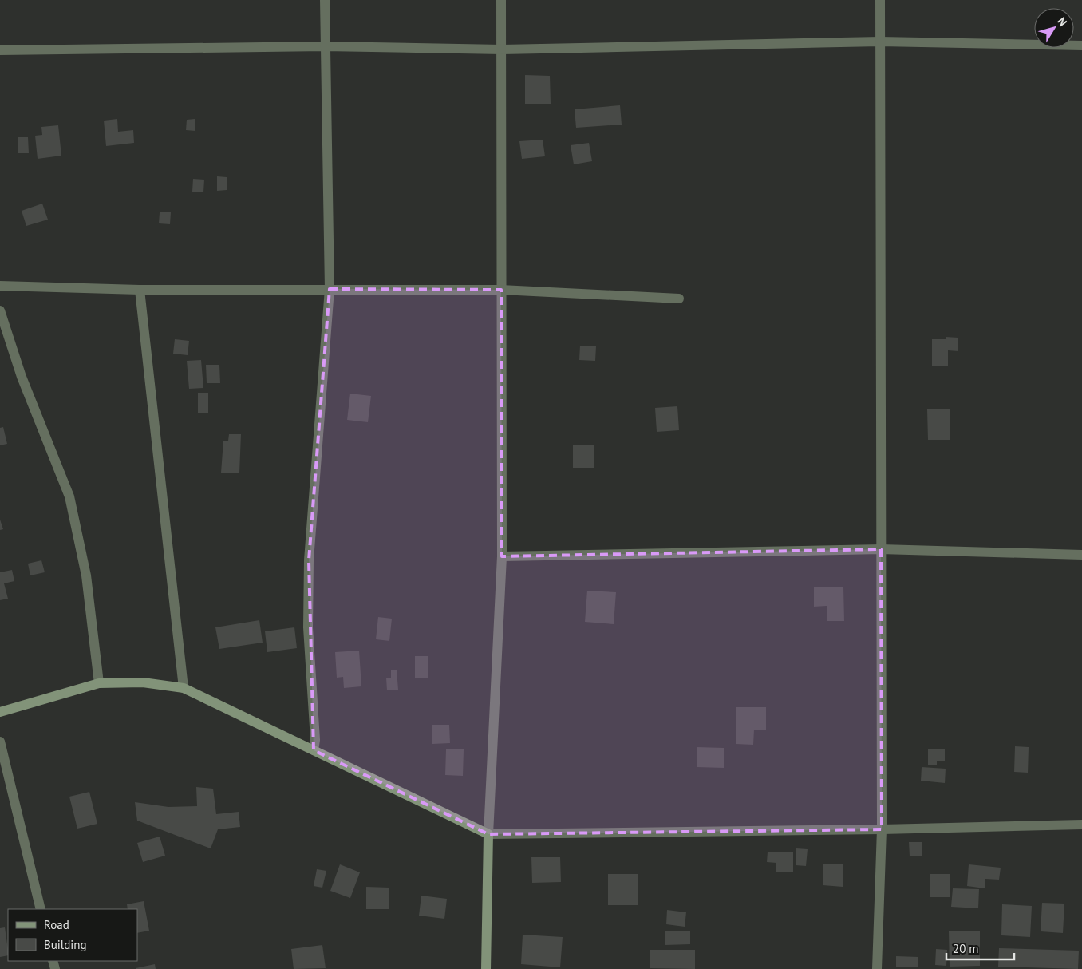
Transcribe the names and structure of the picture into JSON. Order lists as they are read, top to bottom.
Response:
{
  "legend": ["Road", "Building"],
  "scale_bar": "20 m",
  "north": "top right"
}
